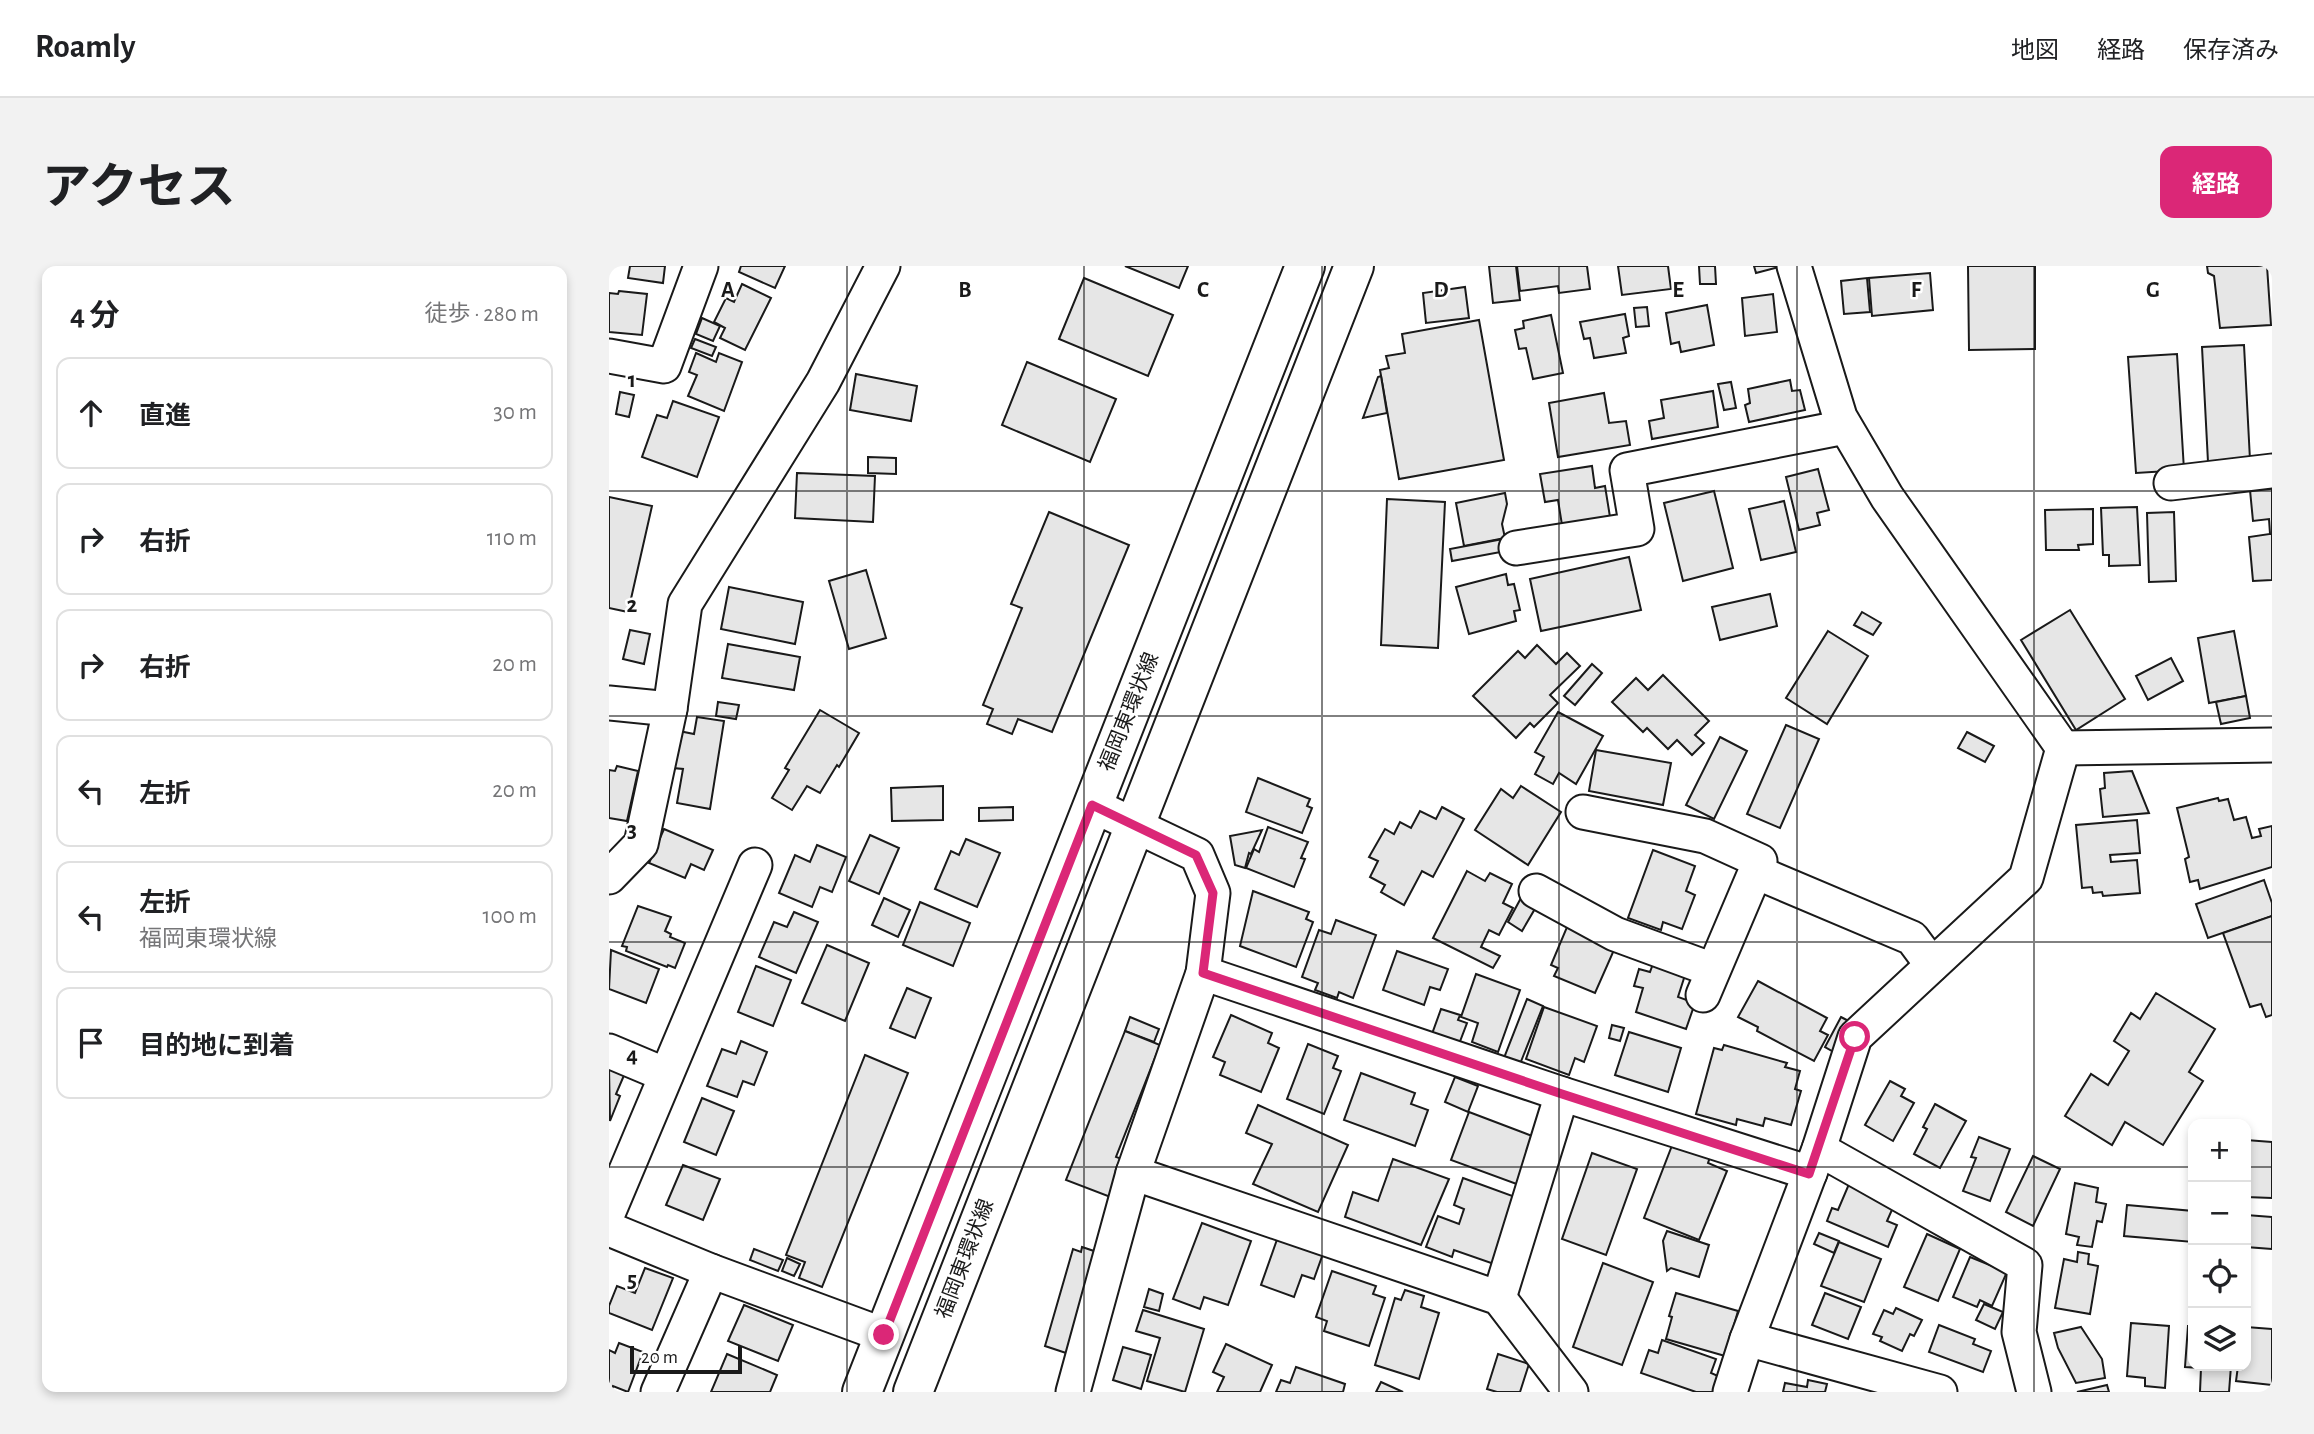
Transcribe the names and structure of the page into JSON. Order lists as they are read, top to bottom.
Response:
{
  "streets": {
    "main road": ["福岡東環状線"]
  },
  "scale_bar": "20 m",
  "page": {
    "header": "Roamly",
    "nav": ["地図", "経路", "保存済み"],
    "title": "アクセス",
    "buttons": "経路",
    "heading": ["4 分", "徒歩 · 280 m"],
    "list": [
      ["直進", "30 m"],
      ["右折", "110 m"],
      ["右折", "20 m"],
      ["左折", "20 m"],
      ["左折", "福岡東環状線", "100 m"],
      "目的地に到着"
    ],
    "map_buttons": ["+", "−"],
    "scale": "20 m"
  },
  "grid": {
    "columns": [
      "A",
      "B",
      "C",
      "D",
      "E",
      "F",
      "G"
    ],
    "rows": [
      "1",
      "2",
      "3",
      "4",
      "5"
    ]
  }
}
